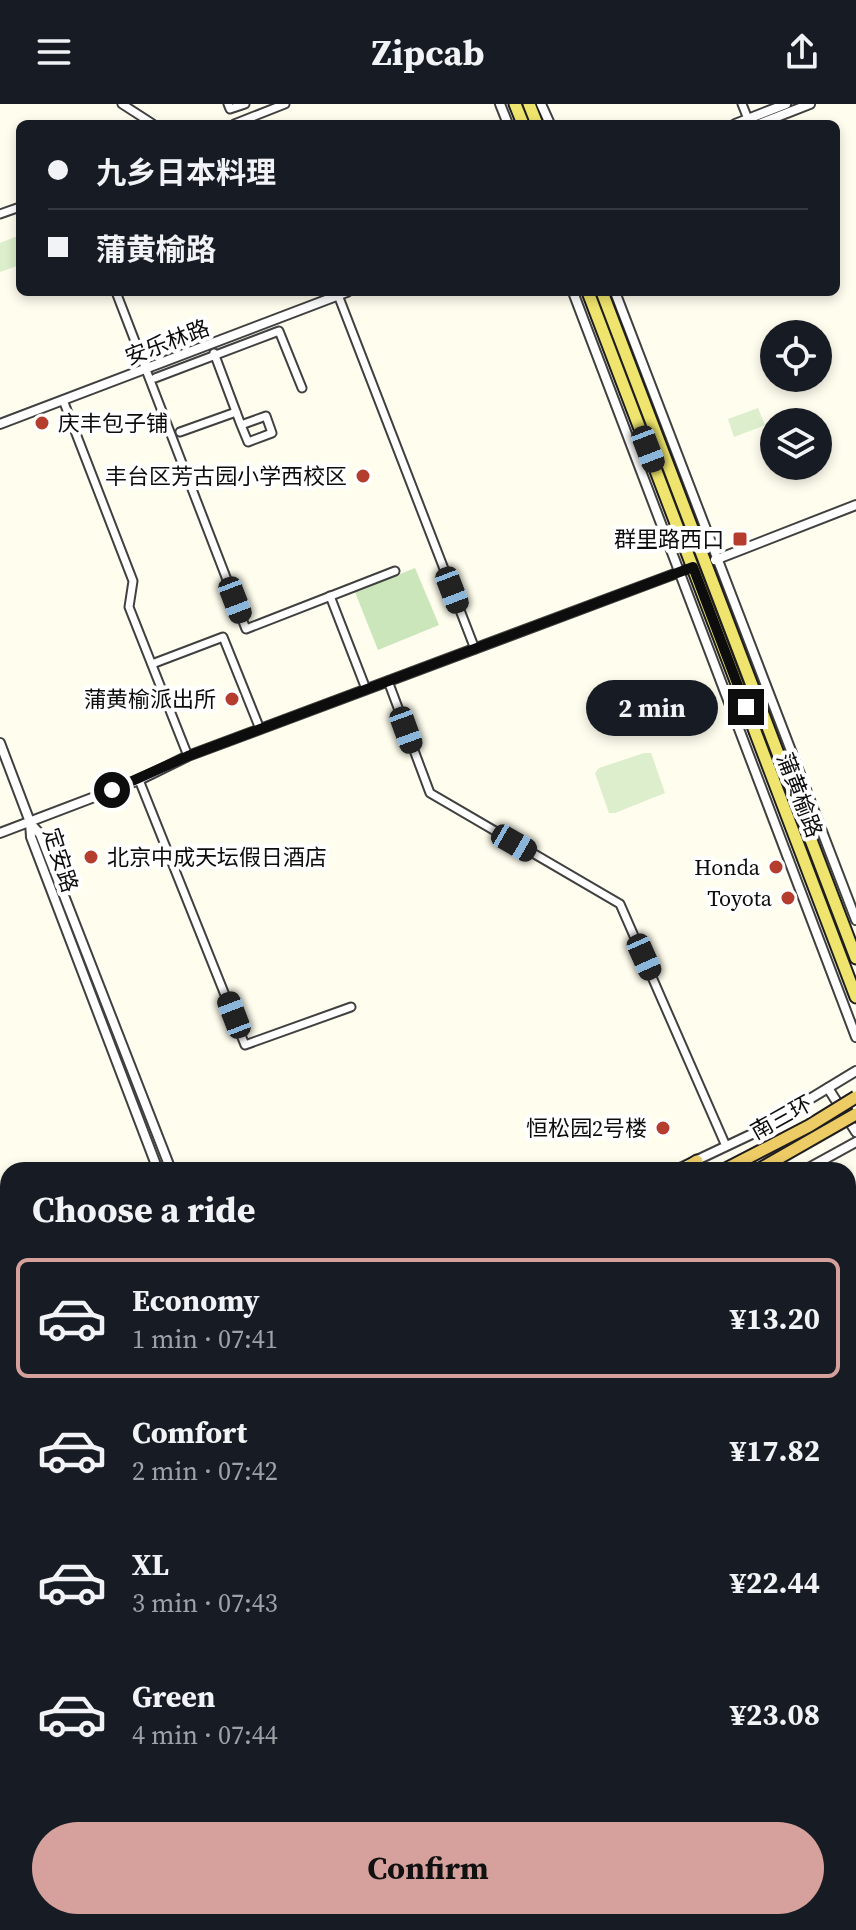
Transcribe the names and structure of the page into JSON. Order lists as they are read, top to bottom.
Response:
{
  "streets": {
    "highway": ["南三环"],
    "main road": ["蒲黄榆路"],
    "street": ["安乐林路", "定安路"]
  },
  "places": {
    "other": [
      "庆丰包子铺",
      "丰台区芳古园小学西校区",
      "蒲黄榆派出所",
      "北京中成天坛假日酒店",
      "Honda",
      "Toyota",
      "恒松园2号楼"
    ],
    "transit": ["群里路西口"]
  },
  "page": {
    "header": "Zipcab",
    "banner": ["九乡日本料理", "蒲黄榆路"],
    "bubble": "2 min",
    "heading": "Choose a ride",
    "list": [
      {
        "name": "Economy",
        "note": "1 min · 07:41",
        "value": "¥13.20"
      },
      {
        "name": "Comfort",
        "note": "2 min · 07:42",
        "value": "¥17.82"
      },
      {
        "name": "XL",
        "note": "3 min · 07:43",
        "value": "¥22.44"
      },
      {
        "name": "Green",
        "note": "4 min · 07:44",
        "value": "¥23.08"
      }
    ],
    "buttons": "Confirm"
  }
}
